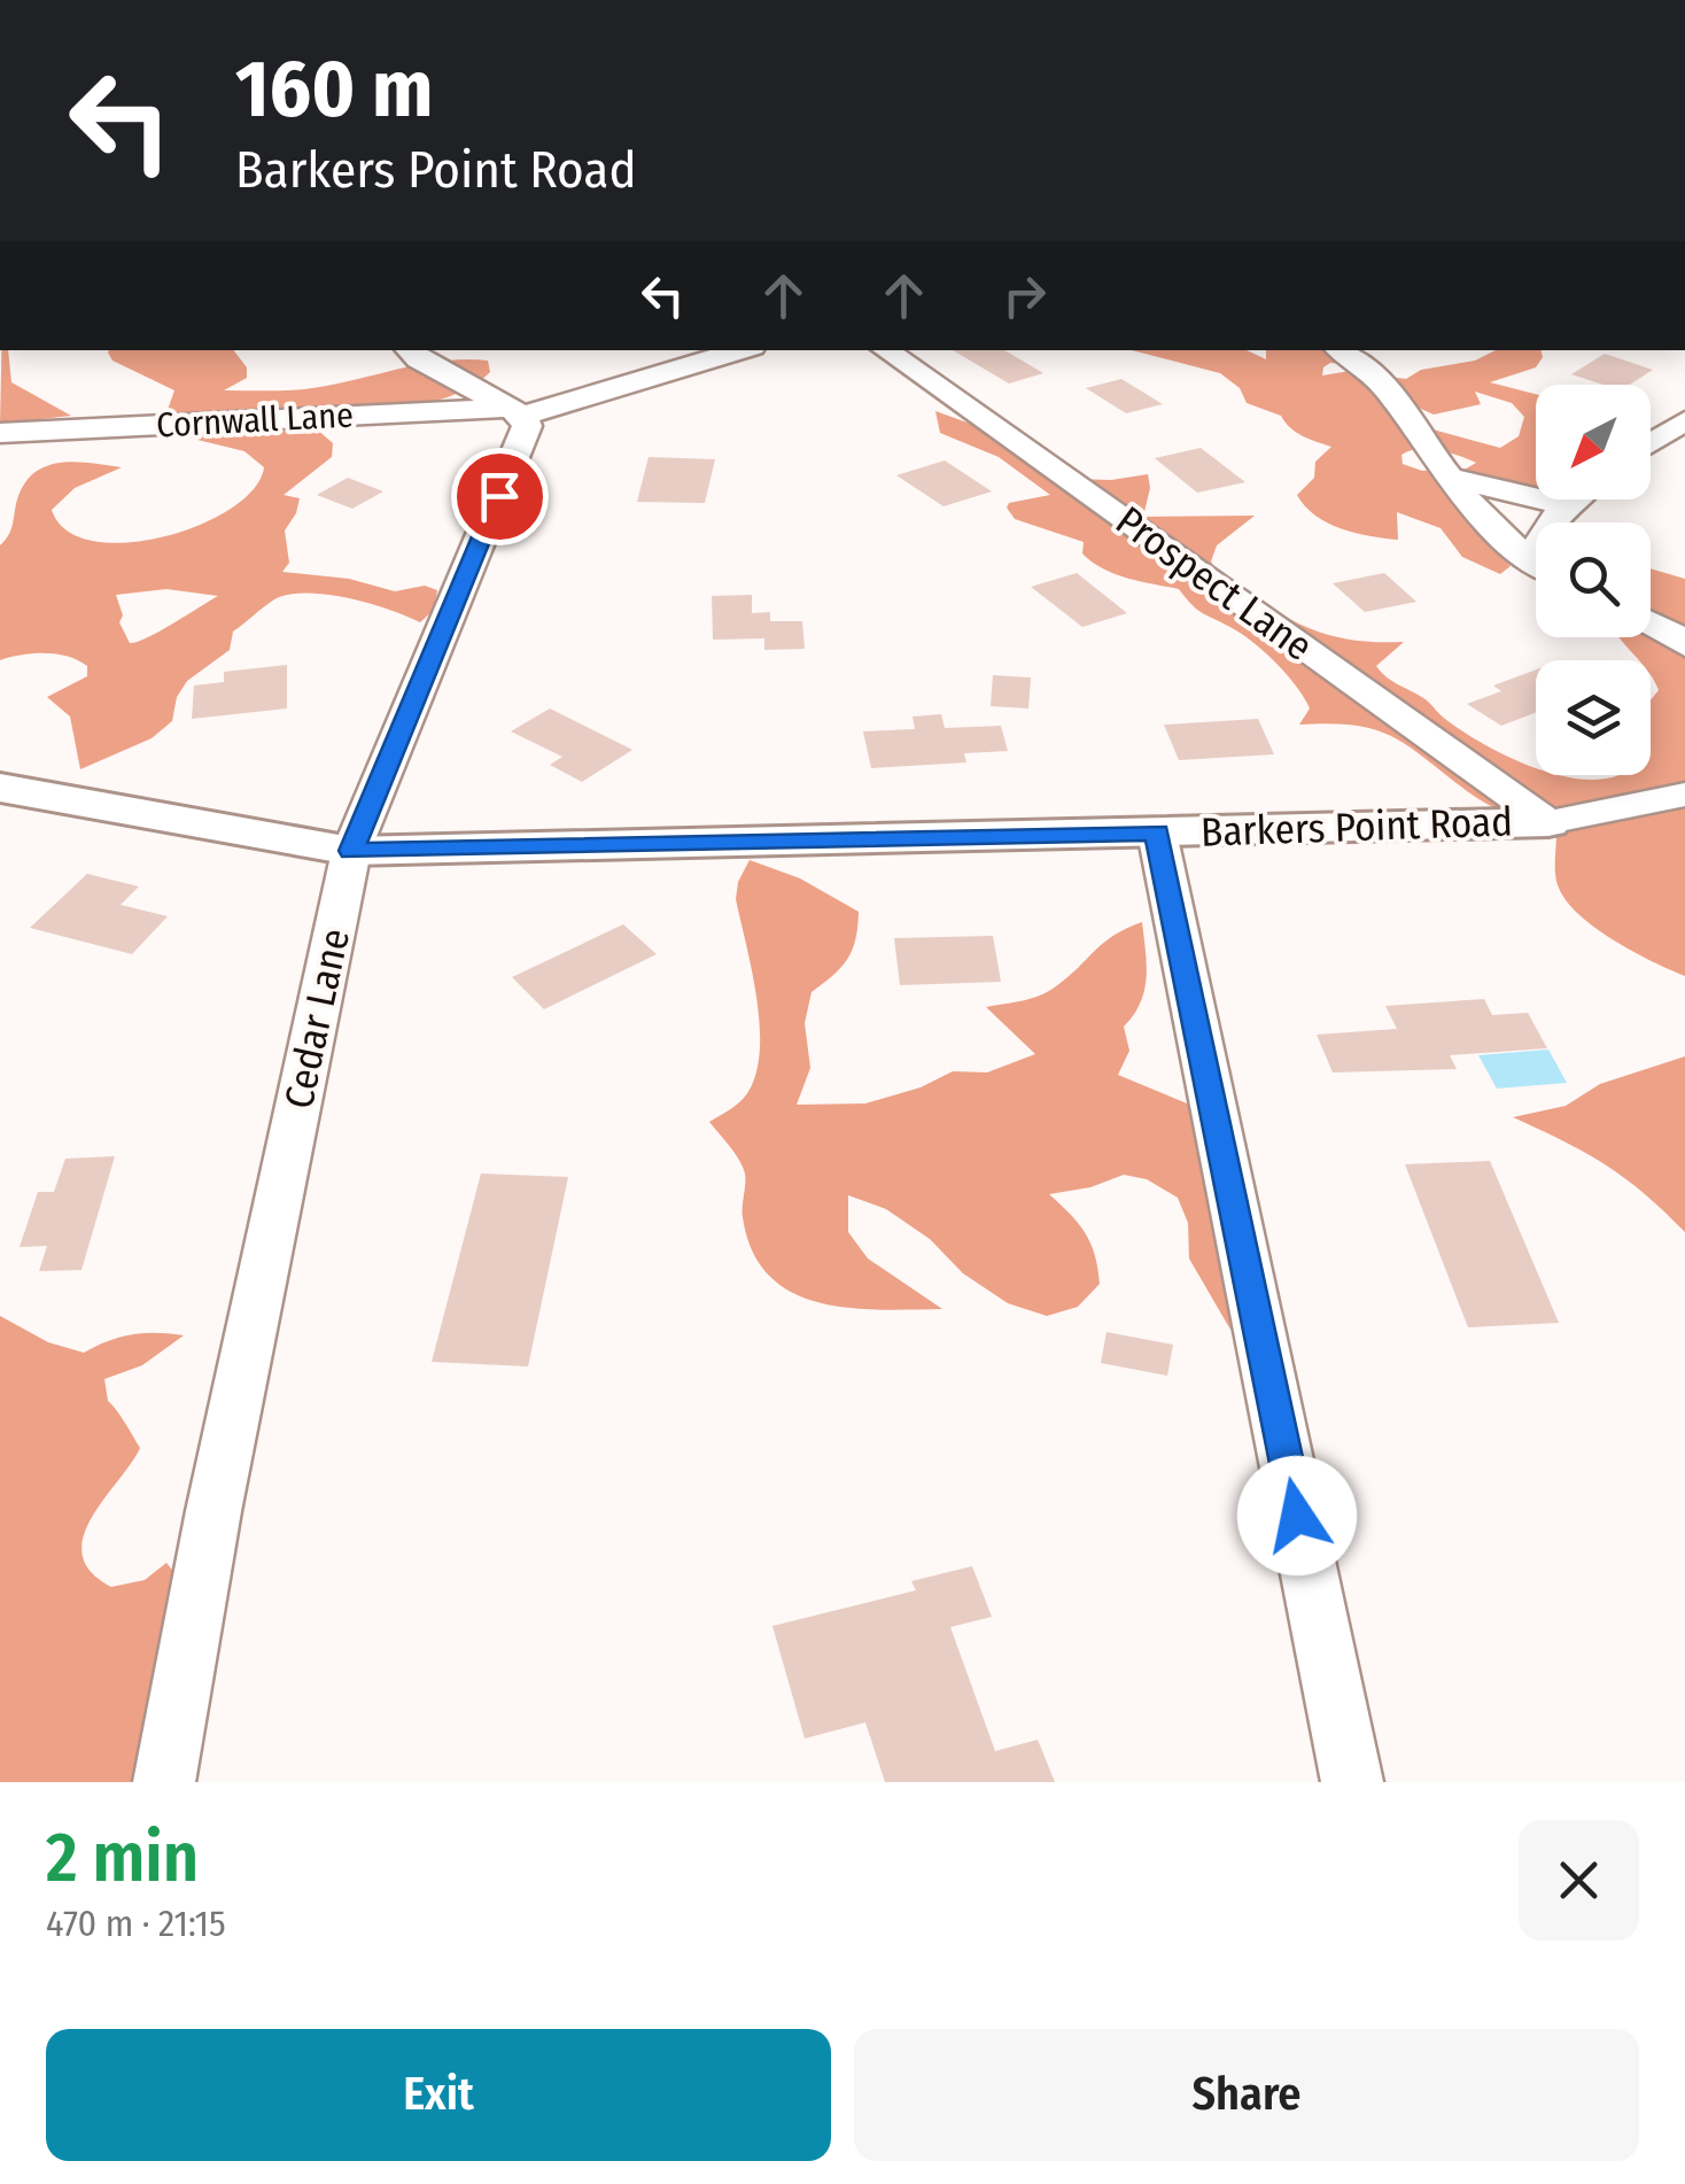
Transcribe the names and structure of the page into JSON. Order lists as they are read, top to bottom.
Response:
{
  "streets": {
    "street": [
      "Cornwall Lane",
      "Prospect Lane",
      "Barkers Point Road",
      "Cedar Lane"
    ]
  },
  "crossings": [
    ["Cornwall Lane", "Cedar Lane"],
    ["Prospect Lane", "Barkers Point Road"],
    ["Barkers Point Road", "Cedar Lane"]
  ],
  "north": "bottom left",
  "page": {
    "turn": ["160 m", "Barkers Point Road"],
    "heading": ["2 min", "470 m · 21:15"],
    "buttons": ["Exit", "Share"]
  }
}
